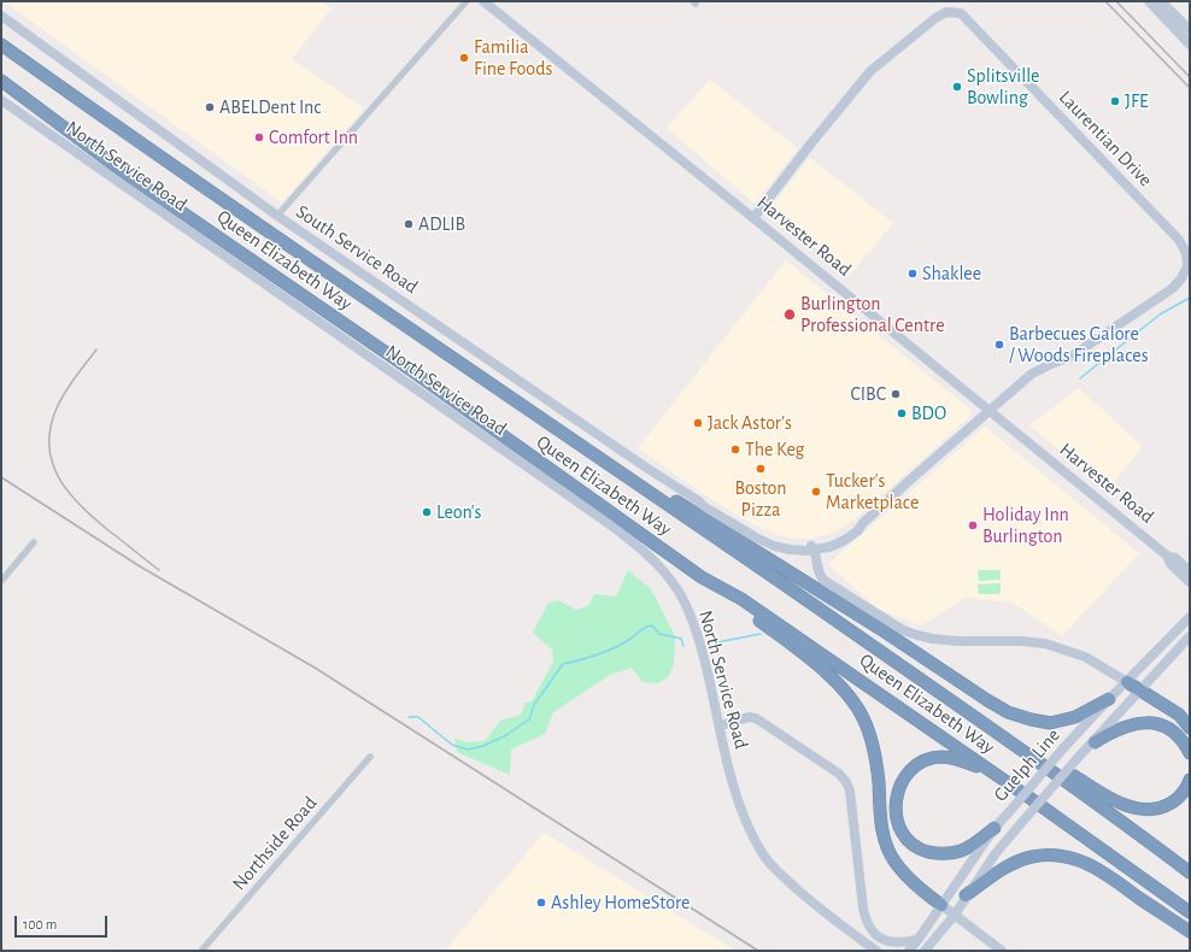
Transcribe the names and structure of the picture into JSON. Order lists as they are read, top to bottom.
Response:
{
  "streets": {
    "highway": ["Queen Elizabeth Way"],
    "street": [
      "Laurentian Drive",
      "North Service Road",
      "Harvester Road",
      "South Service Road",
      "Guelph Line",
      "Northside Road"
    ]
  },
  "crossings": [
    ["Laurentian Drive", "Harvester Road"],
    ["Laurentian Drive", "South Service Road"],
    ["Harvester Road", "South Service Road"]
  ],
  "places": [
    "Familia Fine Foods",
    "Splitsville Bowling",
    "JFE",
    "ABELDent Inc",
    "Comfort Inn",
    "ADLIB",
    "Shaklee",
    "Burlington Professional Centre",
    "Barbecues Galore / Woods Fireplaces",
    "CIBC",
    "BDO",
    "Jack Astor's",
    "The Keg",
    "Boston Pizza",
    "Tucker's Marketplace",
    "Leon's",
    "Holiday Inn Burlington",
    "Ashley HomeStore"
  ],
  "scale_bar": "100 m"
}
